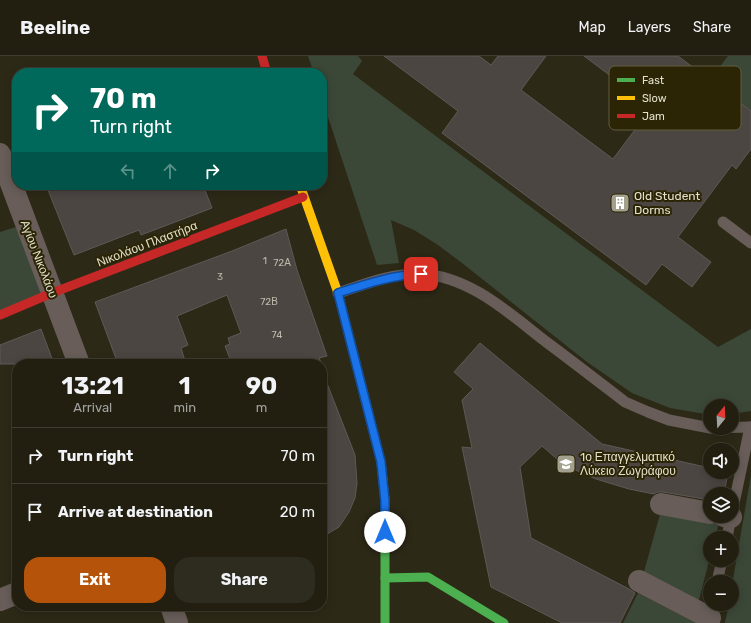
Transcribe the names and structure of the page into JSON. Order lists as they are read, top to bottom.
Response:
{
  "streets": {
    "street": ["Νικολάου Πλαστήρα", "Αγίου Νικολάου"]
  },
  "crossings": [
    ["Νικολάου Πλαστήρα", "Αγίου Νικολάου"]
  ],
  "places": {
    "building": ["Old Student Dorms"],
    "school or university": ["1ο Επαγγελματικό Λύκειο Ζωγράφου"]
  },
  "house_numbers": [
    "1",
    "72Α",
    "3",
    "72Β",
    "74"
  ],
  "legend": ["Fast", "Slow", "Jam"],
  "north": "top",
  "page": {
    "header": "Beeline",
    "nav": ["Map", "Layers", "Share"],
    "turn": ["70 m", "Turn right"],
    "eta": [
      "13:21",
      "Arrival",
      "1",
      "min",
      "90",
      "m"
    ],
    "map_buttons": ["+", "−"],
    "list": [
      {
        "name": "Turn right",
        "value": "70 m"
      },
      {
        "name": "Arrive at destination",
        "value": "20 m"
      }
    ],
    "buttons": ["Exit", "Share"]
  }
}
